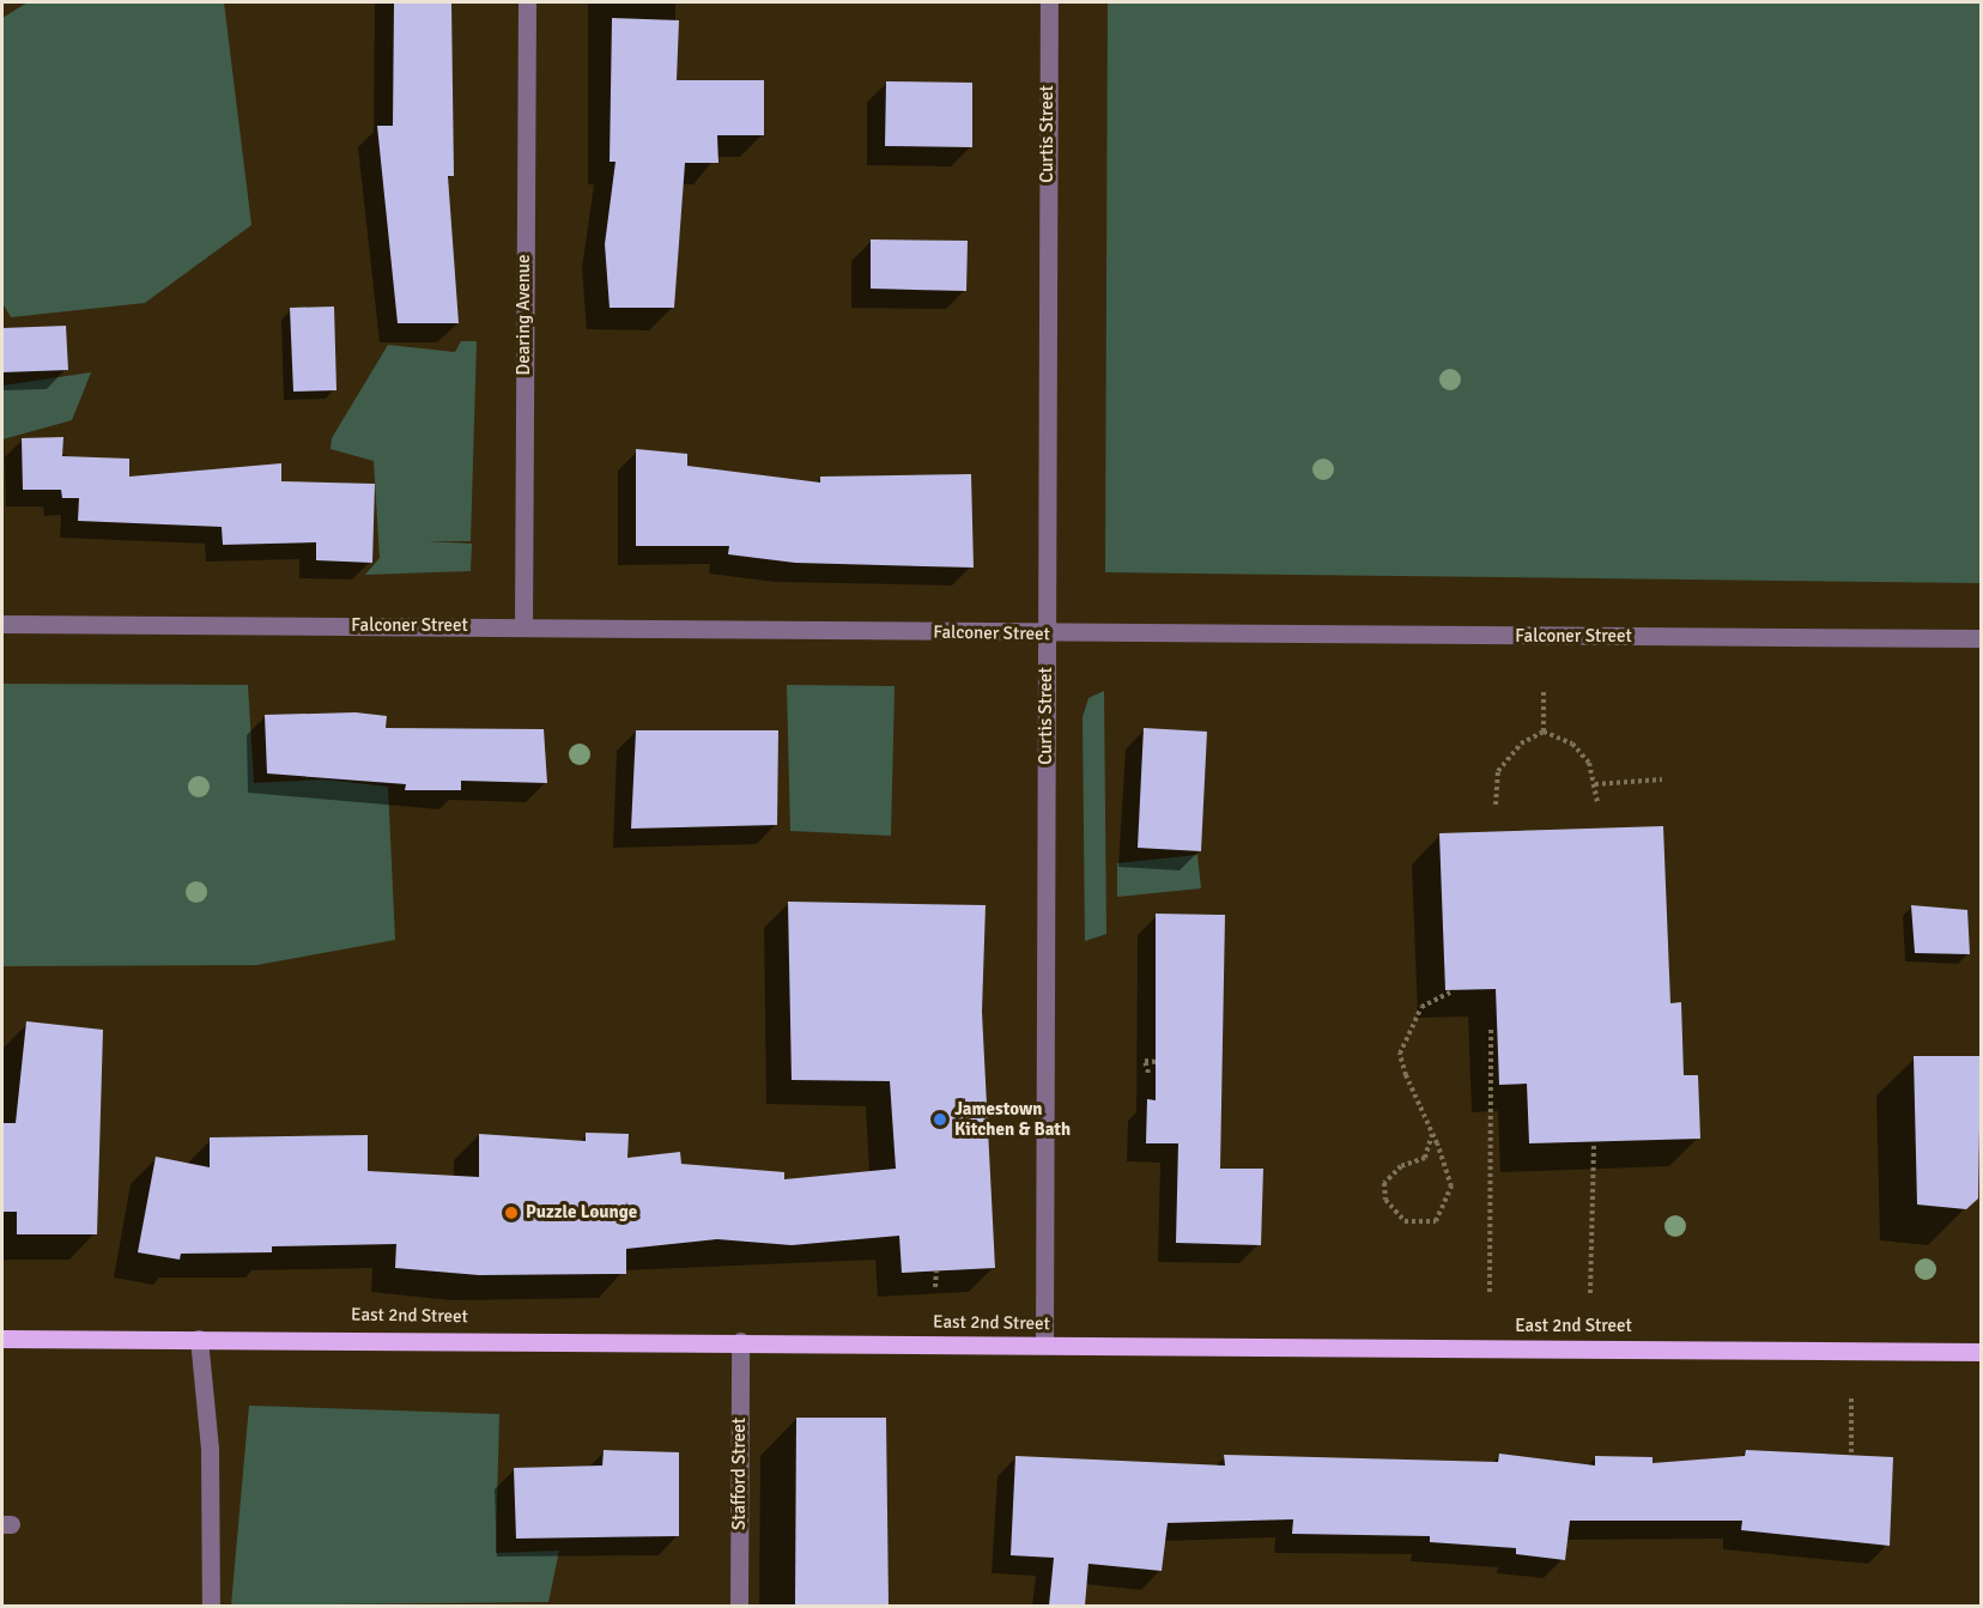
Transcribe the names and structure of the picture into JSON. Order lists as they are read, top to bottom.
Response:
{
  "streets": {
    "main road": ["East 2nd Street"],
    "street": [
      "Curtis Street",
      "Dearing Avenue",
      "Falconer Street",
      "Stafford Street"
    ]
  },
  "crossings": [
    ["Curtis Street", "Falconer Street"],
    ["Curtis Street", "East 2nd Street"],
    ["Dearing Avenue", "Falconer Street"],
    ["East 2nd Street", "Stafford Street"]
  ],
  "places": ["Jamestown Kitchen & Bath", "Puzzle Lounge"]
}
